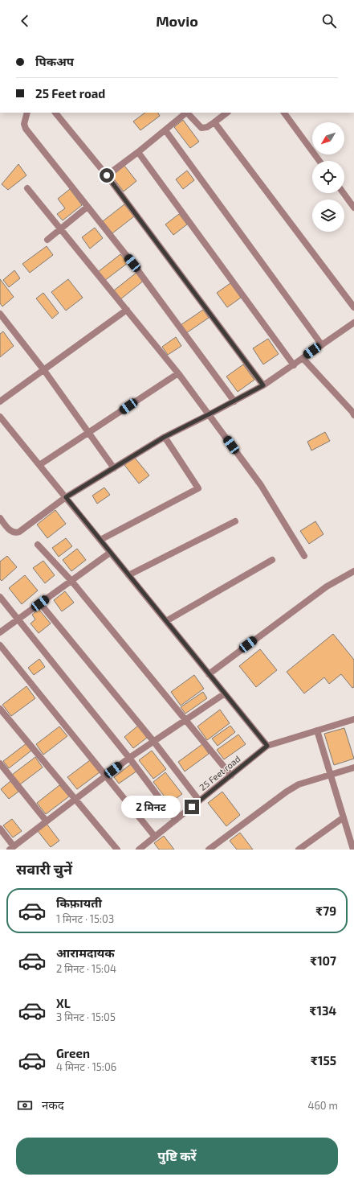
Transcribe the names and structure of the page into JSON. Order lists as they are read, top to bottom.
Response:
{
  "streets": {
    "street": ["25 Feet road"]
  },
  "north": "bottom left",
  "page": {
    "header": "Movio",
    "banner": ["पिकअप", "25 Feet road"],
    "bubble": "2 मिनट",
    "heading": "सवारी चुनें",
    "list": [
      {
        "name": "किफ़ायती",
        "note": "1 मिनट · 15:03",
        "value": "₹79"
      },
      {
        "name": "आरामदायक",
        "note": "2 मिनट · 15:04",
        "value": "₹107"
      },
      {
        "name": "XL",
        "note": "3 मिनट · 15:05",
        "value": "₹134"
      },
      {
        "name": "Green",
        "note": "4 मिनट · 15:06",
        "value": "₹155"
      }
    ],
    "pay": ["नकद", "460 m"],
    "buttons": "पुष्टि करें"
  }
}
